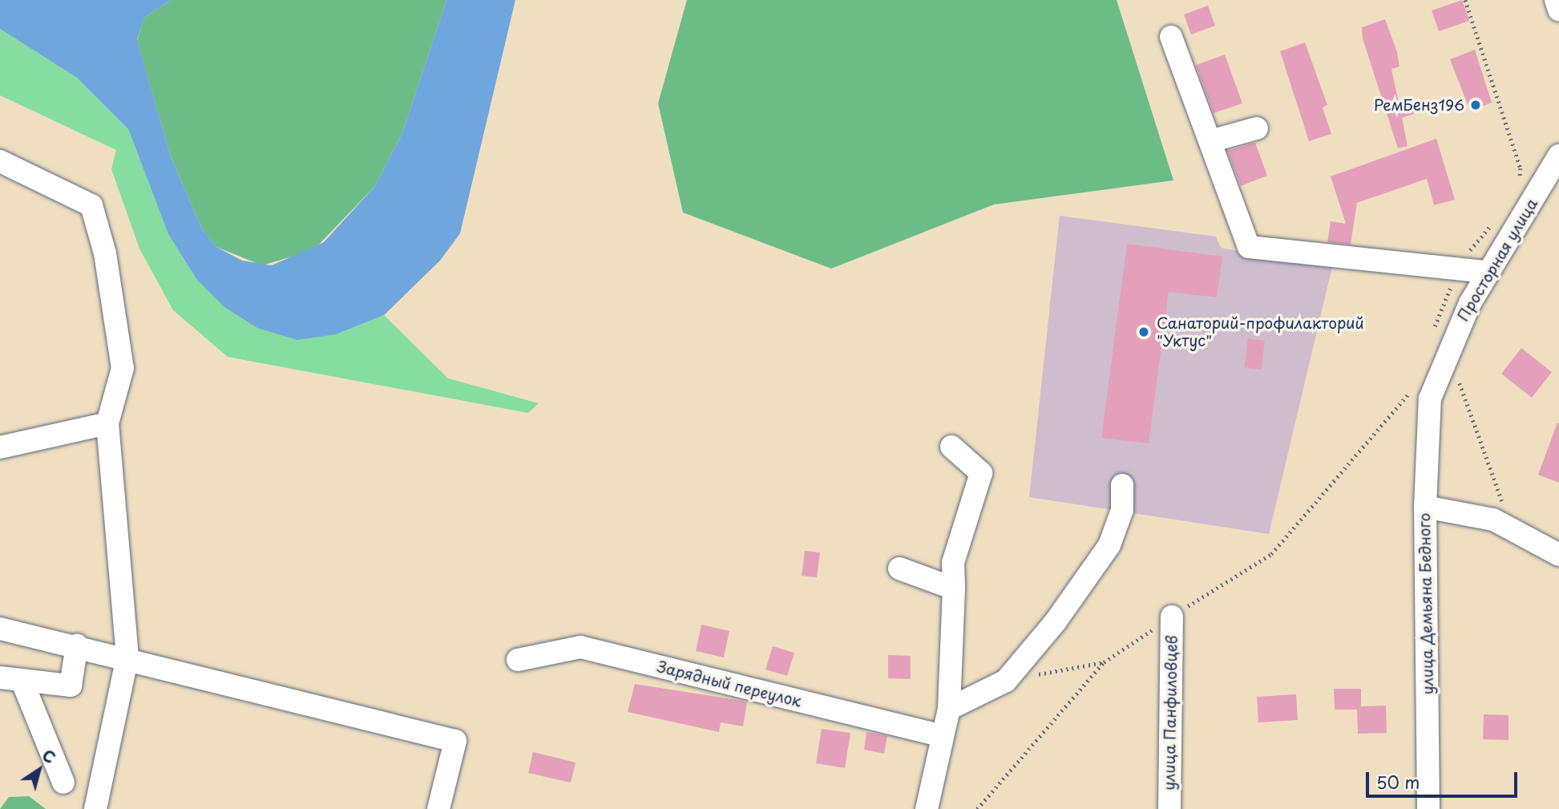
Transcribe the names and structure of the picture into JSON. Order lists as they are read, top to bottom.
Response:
{
  "streets": {
    "street": [
      "Просторная улица",
      "улица Демьяна Бедного",
      "Зарядный переулок",
      "улица Панфиловцев"
    ]
  },
  "crossings": [
    ["Просторная улица", "улица Демьяна Бедного"]
  ],
  "places": ["РемБенз196", "Санаторий-профилакторий \"Уктус\""],
  "scale_bar": "50 m",
  "north": "top right"
}
